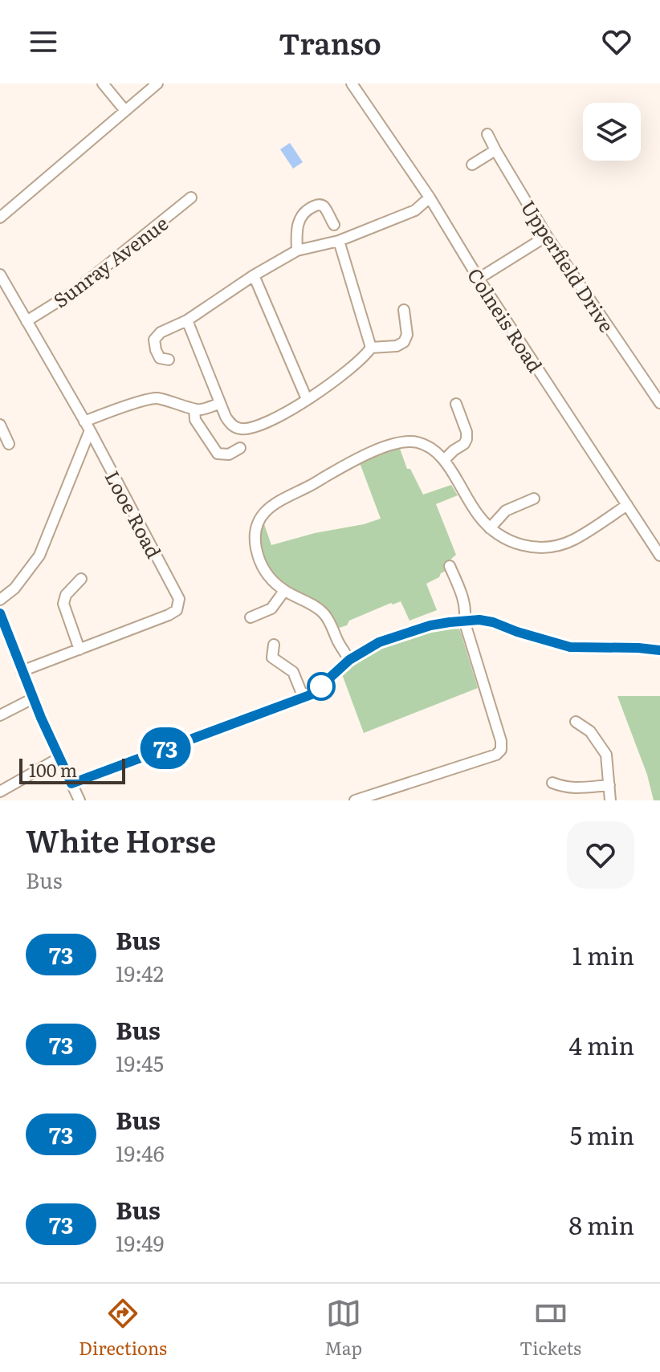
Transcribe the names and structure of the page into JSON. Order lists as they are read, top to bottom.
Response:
{
  "streets": {
    "street": [
      "Sunray Avenue",
      "Upperfield Drive",
      "Colneis Road",
      "Looe Road"
    ]
  },
  "crossings": [
    ["Sunray Avenue", "Looe Road"]
  ],
  "lines": ["bus line 73"],
  "scale_bar": "100 m",
  "page": {
    "header": "Transo",
    "on_map": "73",
    "scale": "100 m",
    "heading": ["White Horse", "Bus"],
    "list": [
      {
        "mark": "73",
        "name": "Bus",
        "note": "19:42",
        "value": "1 min"
      },
      {
        "mark": "73",
        "name": "Bus",
        "note": "19:45",
        "value": "4 min"
      },
      {
        "mark": "73",
        "name": "Bus",
        "note": "19:46",
        "value": "5 min"
      },
      {
        "mark": "73",
        "name": "Bus",
        "note": "19:49",
        "value": "8 min"
      }
    ],
    "tabs": ["Directions", "Map", "Tickets"]
  }
}
